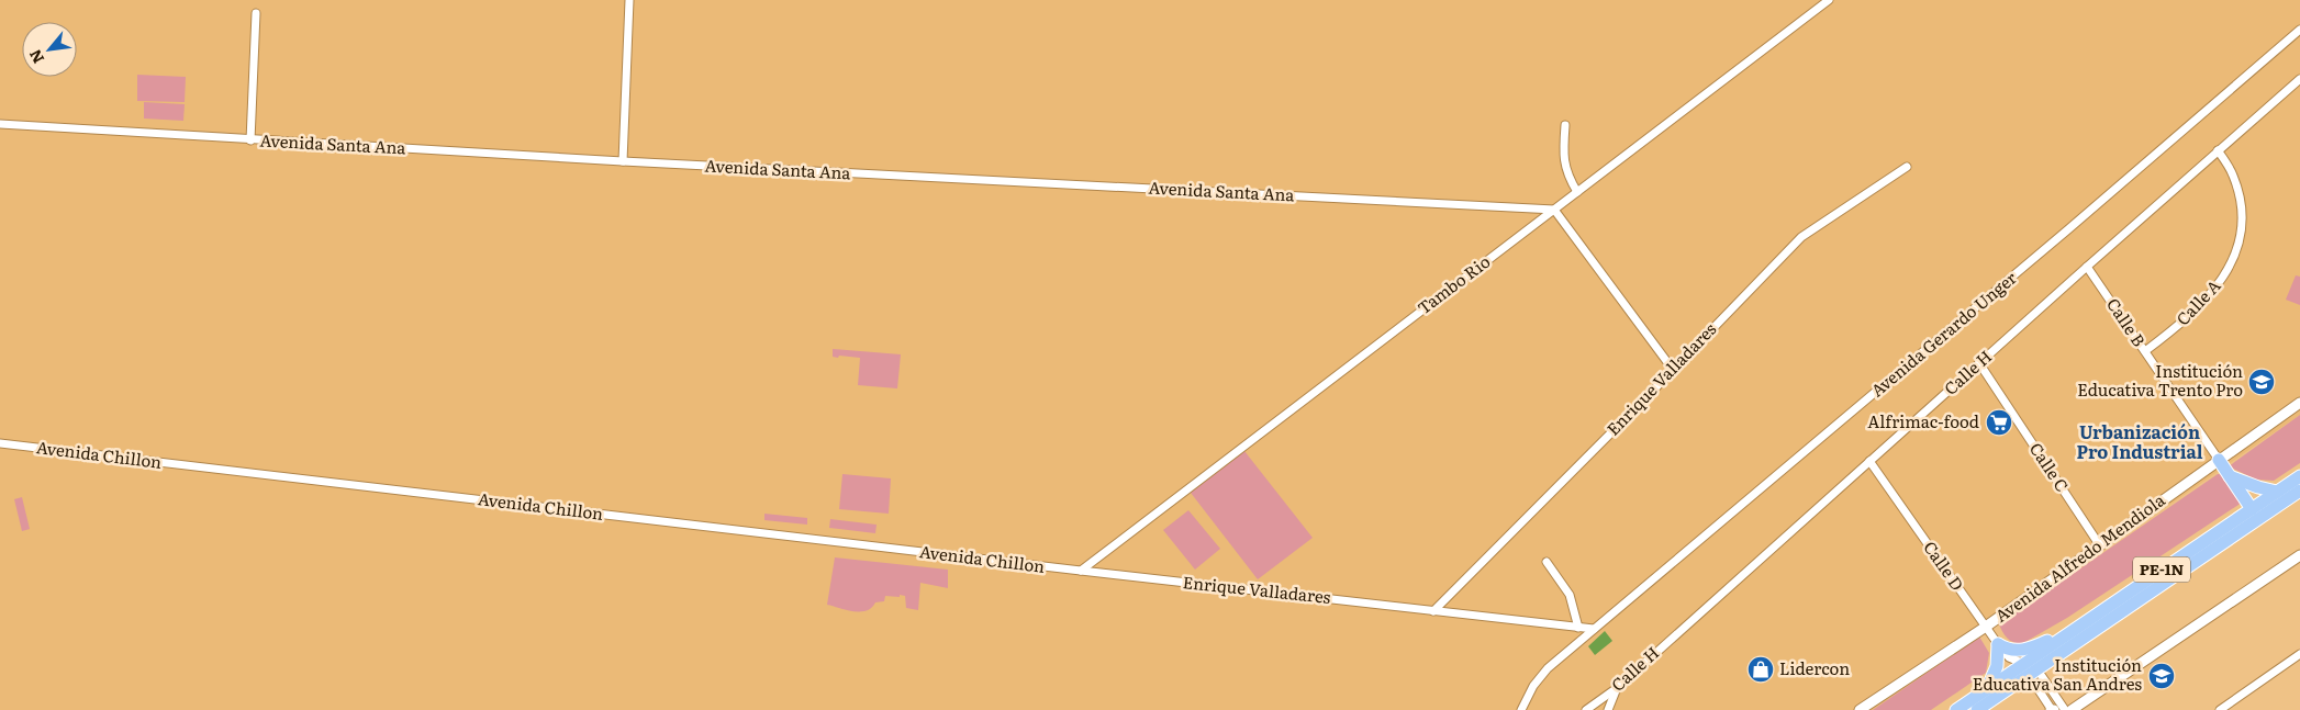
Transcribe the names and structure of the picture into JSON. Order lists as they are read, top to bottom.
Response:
{
  "streets": {
    "highway": ["PE-1N"],
    "street": [
      "Avenida Santa Ana",
      "Tambo Rio",
      "Calle A",
      "Calle B",
      "Avenida Gerardo Unger",
      "Calle H",
      "Enrique Valladares",
      "Avenida Chillon",
      "Calle C",
      "Avenida Alfredo Mendiola",
      "Calle D"
    ]
  },
  "crossings": [
    ["Avenida Santa Ana", "Tambo Rio"],
    ["Tambo Rio", "Enrique Valladares"],
    ["Tambo Rio", "Avenida Chillon"],
    ["Calle A", "Calle B"],
    ["Calle A", "Calle H"],
    ["Calle B", "Calle H"],
    ["Calle B", "Avenida Alfredo Mendiola"],
    ["Avenida Gerardo Unger", "Enrique Valladares"],
    ["Calle H", "Calle C"],
    ["Calle H", "Calle D"],
    ["Enrique Valladares", "Avenida Chillon"],
    ["Calle C", "Avenida Alfredo Mendiola"],
    ["Avenida Alfredo Mendiola", "Calle D"],
    ["Calle D", "PE-1N"]
  ],
  "districts": ["Urbanización Pro Industrial"],
  "places": {
    "school or university": ["Institución Educativa Trento Pro", "Institución Educativa San Andres"],
    "supermarket": ["Alfrimac-food"],
    "shop": ["Lidercon"]
  },
  "north": "bottom left"
}
